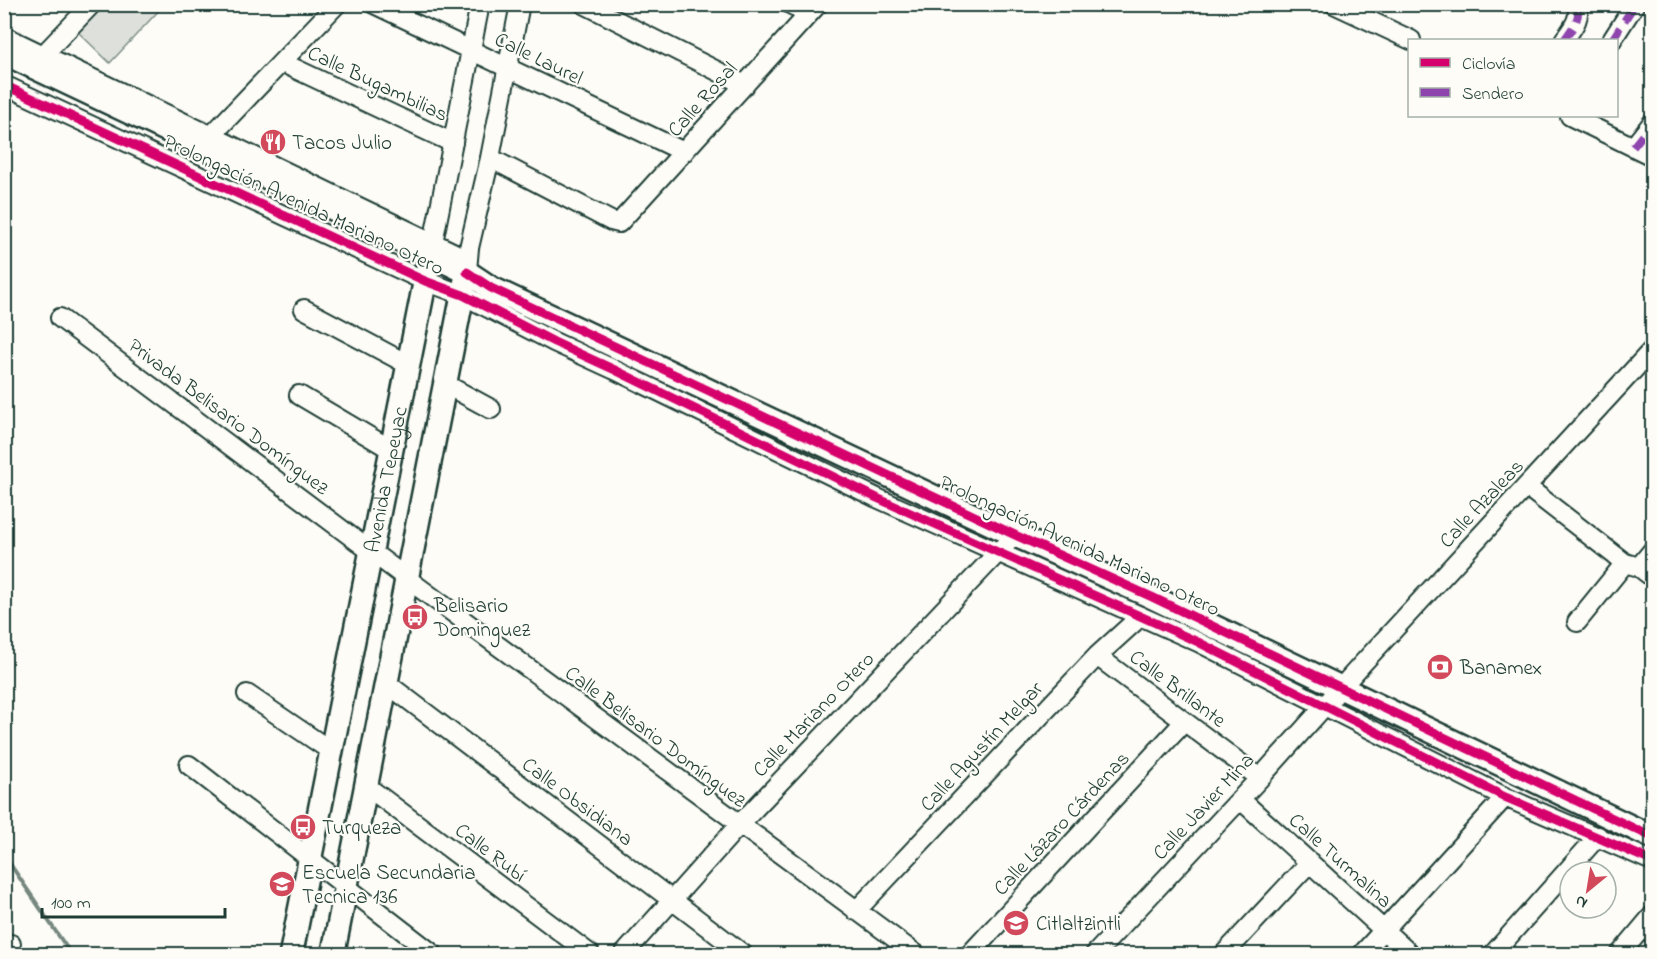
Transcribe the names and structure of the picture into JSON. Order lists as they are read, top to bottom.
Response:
{
  "streets": {
    "main road": ["Prolongación Avenida Mariano Otero", "Avenida Tepeyac"],
    "street": [
      "Calle Laurel",
      "Calle Bugambilias",
      "Calle Rosal",
      "Privada Belisario Domínguez",
      "Calle Azaleas",
      "Calle Brillante",
      "Calle Mariano Otero",
      "Calle Belisario Domínguez",
      "Calle Agustín Melgar",
      "Calle Obsidiana",
      "Calle Javier Mina",
      "Calle Lázaro Cárdenas",
      "Calle Rubí",
      "Calle Turmalina"
    ]
  },
  "crossings": [
    ["Calle Laurel", "Calle Rosal"],
    ["Calle Laurel", "Avenida Tepeyac"],
    ["Calle Bugambilias", "Avenida Tepeyac"],
    ["Calle Rosal", "Avenida Tepeyac"],
    ["Prolongación Avenida Mariano Otero", "Avenida Tepeyac"],
    ["Prolongación Avenida Mariano Otero", "Calle Azaleas"],
    ["Prolongación Avenida Mariano Otero", "Calle Mariano Otero"],
    ["Prolongación Avenida Mariano Otero", "Calle Agustín Melgar"],
    ["Prolongación Avenida Mariano Otero", "Calle Javier Mina"],
    ["Privada Belisario Domínguez", "Avenida Tepeyac"],
    ["Privada Belisario Domínguez", "Calle Belisario Domínguez"],
    ["Avenida Tepeyac", "Calle Belisario Domínguez"],
    ["Avenida Tepeyac", "Calle Obsidiana"],
    ["Avenida Tepeyac", "Calle Rubí"],
    ["Calle Azaleas", "Calle Javier Mina"],
    ["Calle Brillante", "Calle Agustín Melgar"],
    ["Calle Brillante", "Calle Javier Mina"],
    ["Calle Brillante", "Calle Lázaro Cárdenas"],
    ["Calle Mariano Otero", "Calle Belisario Domínguez"],
    ["Calle Mariano Otero", "Calle Obsidiana"],
    ["Calle Belisario Domínguez", "Calle Agustín Melgar"],
    ["Calle Javier Mina", "Calle Turmalina"]
  ],
  "places": {
    "restaurant": ["Tacos Julio"],
    "bus stop": ["Belisario Dominguez", "Turqueza"],
    "bank": ["Banamex"],
    "school or university": ["Escuela Secundaria Tecnica 136", "Citlaltzintli"]
  },
  "legend": ["Ciclovía", "Sendero"],
  "scale_bar": "100 m",
  "north": "bottom left"
}
